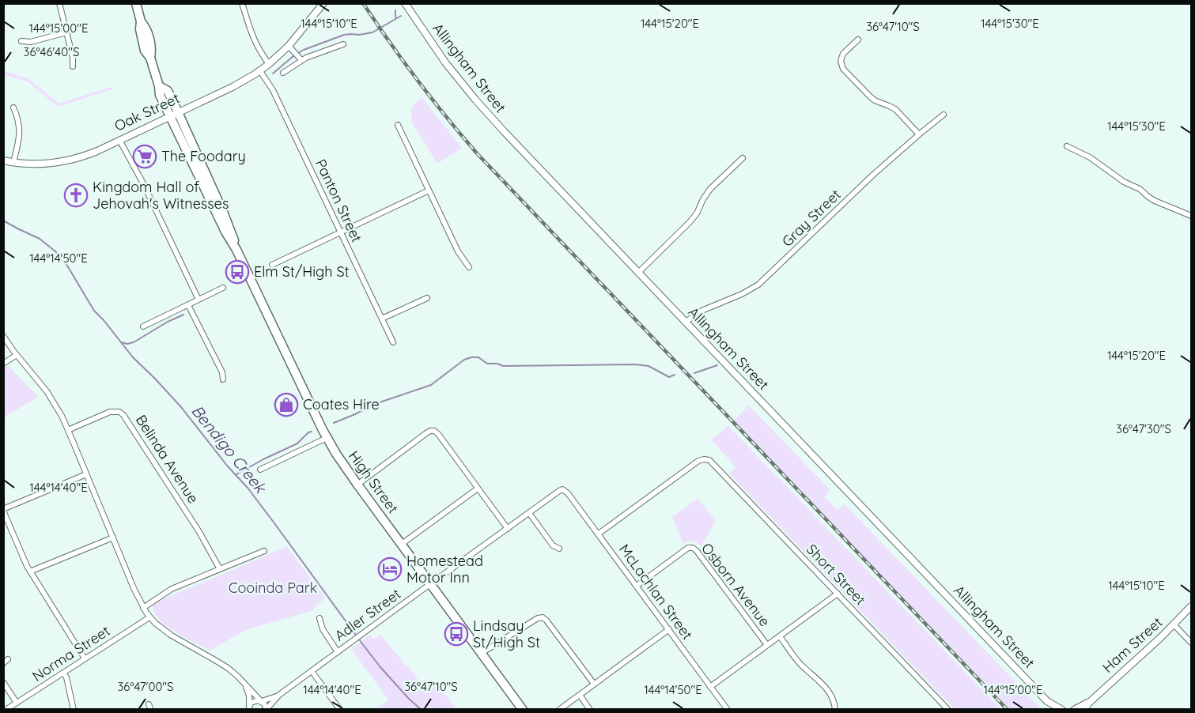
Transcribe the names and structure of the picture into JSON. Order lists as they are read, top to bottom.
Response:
{
  "streets": {
    "highway": ["High Street"],
    "street": [
      "Allingham Street",
      "Oak Street",
      "Panton Street",
      "Gray Street",
      "Belinda Avenue",
      "Short Street",
      "Osborn Avenue",
      "McLachlan Street",
      "Adler Street",
      "Ham Street",
      "Norma Street"
    ]
  },
  "crossings": [
    ["Allingham Street", "Gray Street"],
    ["Oak Street", "Panton Street"],
    ["Oak Street", "High Street"],
    ["High Street", "Adler Street"],
    ["Short Street", "McLachlan Street"],
    ["Osborn Avenue", "McLachlan Street"],
    ["McLachlan Street", "Adler Street"]
  ],
  "water": ["Bendigo Creek"],
  "parks": ["Cooinda Park"],
  "places": {
    "supermarket": ["The Foodary"],
    "church": ["Kingdom Hall of Jehovah's Witnesses"],
    "bus stop": ["Elm St/High St", "Lindsay St/High St"],
    "shop": ["Coates Hire"],
    "hotel": ["Homestead Motor Inn"]
  },
  "coordinates": [
    "144°15'10\"E",
    "144°15'20\"E",
    "144°15'30\"E",
    "36°47'10\"S",
    "144°15'00\"E",
    "36°46'40\"S",
    "144°14'50\"E",
    "36°47'30\"S",
    "144°14'40\"E",
    "36°47'00\"S"
  ]
}
